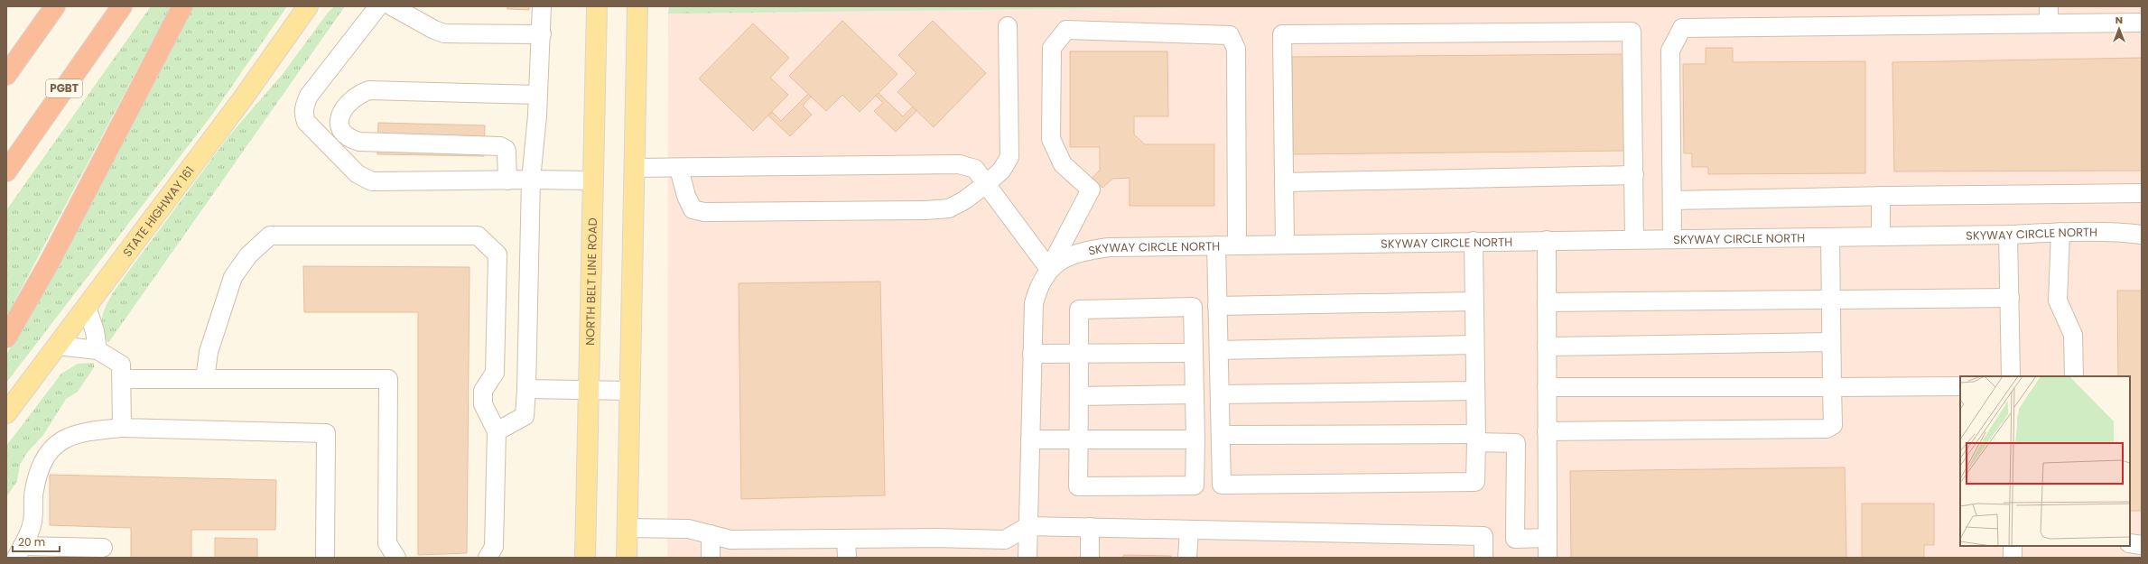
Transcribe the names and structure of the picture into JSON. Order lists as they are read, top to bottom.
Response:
{
  "streets": {
    "highway": ["PGBT"],
    "main road": ["STATE HIGHWAY 161", "NORTH BELT LINE ROAD"],
    "street": ["SKYWAY CIRCLE NORTH"]
  },
  "scale_bar": "20 m",
  "north": "top"
}
